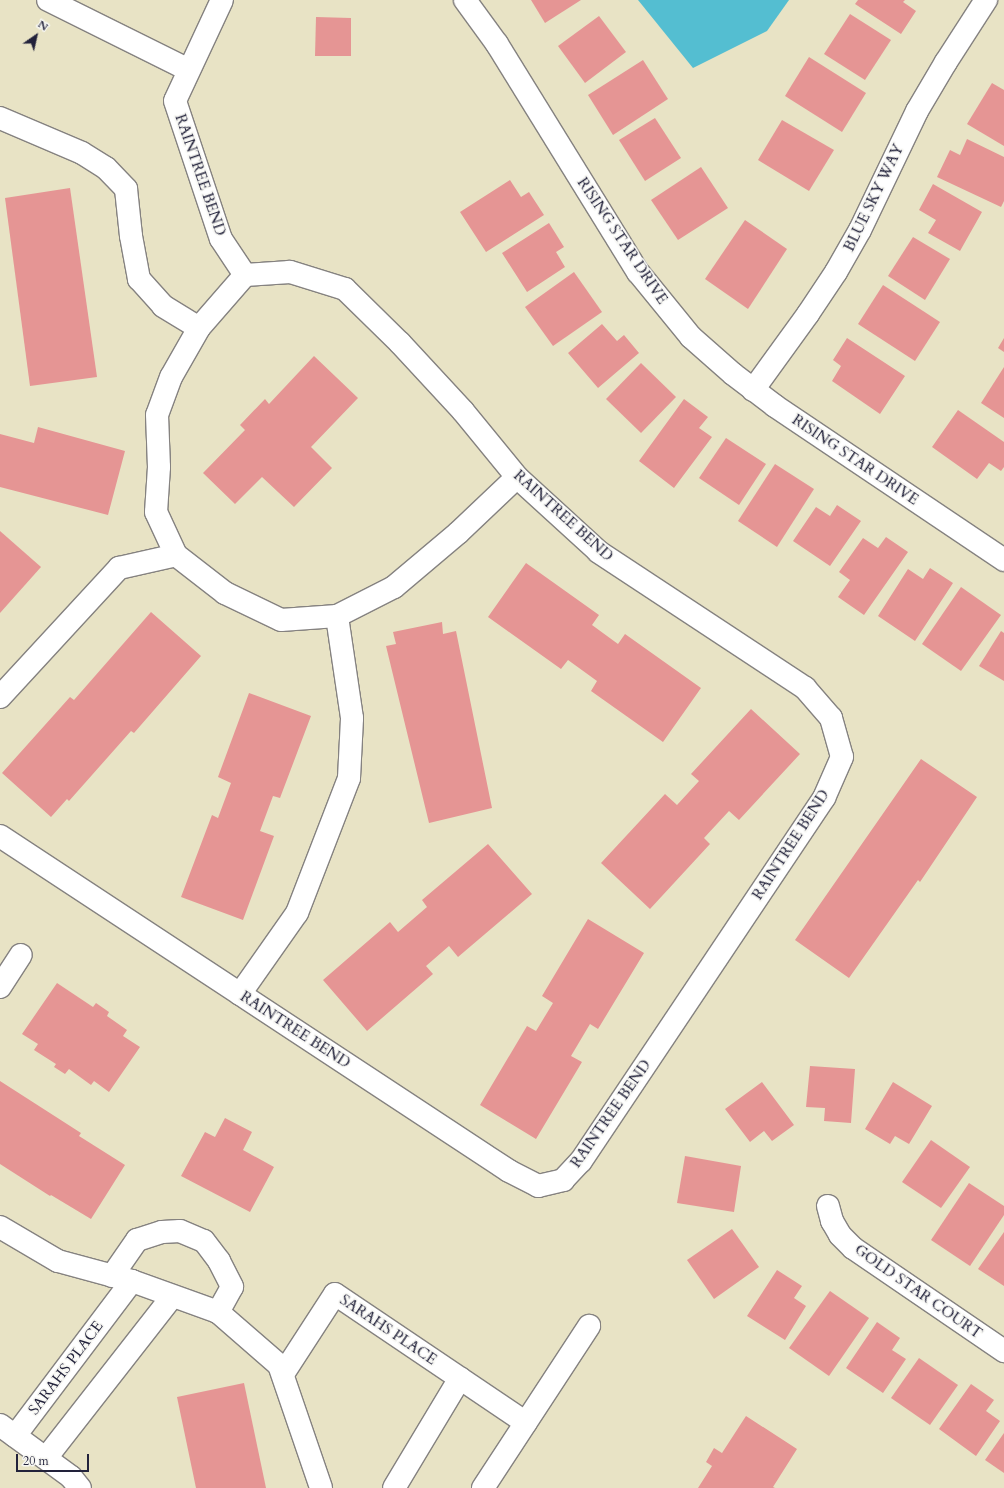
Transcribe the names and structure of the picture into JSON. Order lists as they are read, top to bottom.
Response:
{
  "streets": {
    "street": [
      "RAINTREE BEND",
      "BLUE SKY WAY",
      "RISING STAR DRIVE",
      "GOLD STAR COURT",
      "SARAHS PLACE"
    ]
  },
  "crossings": [
    ["BLUE SKY WAY", "RISING STAR DRIVE"]
  ],
  "scale_bar": "20 m",
  "north": "top right"
}
